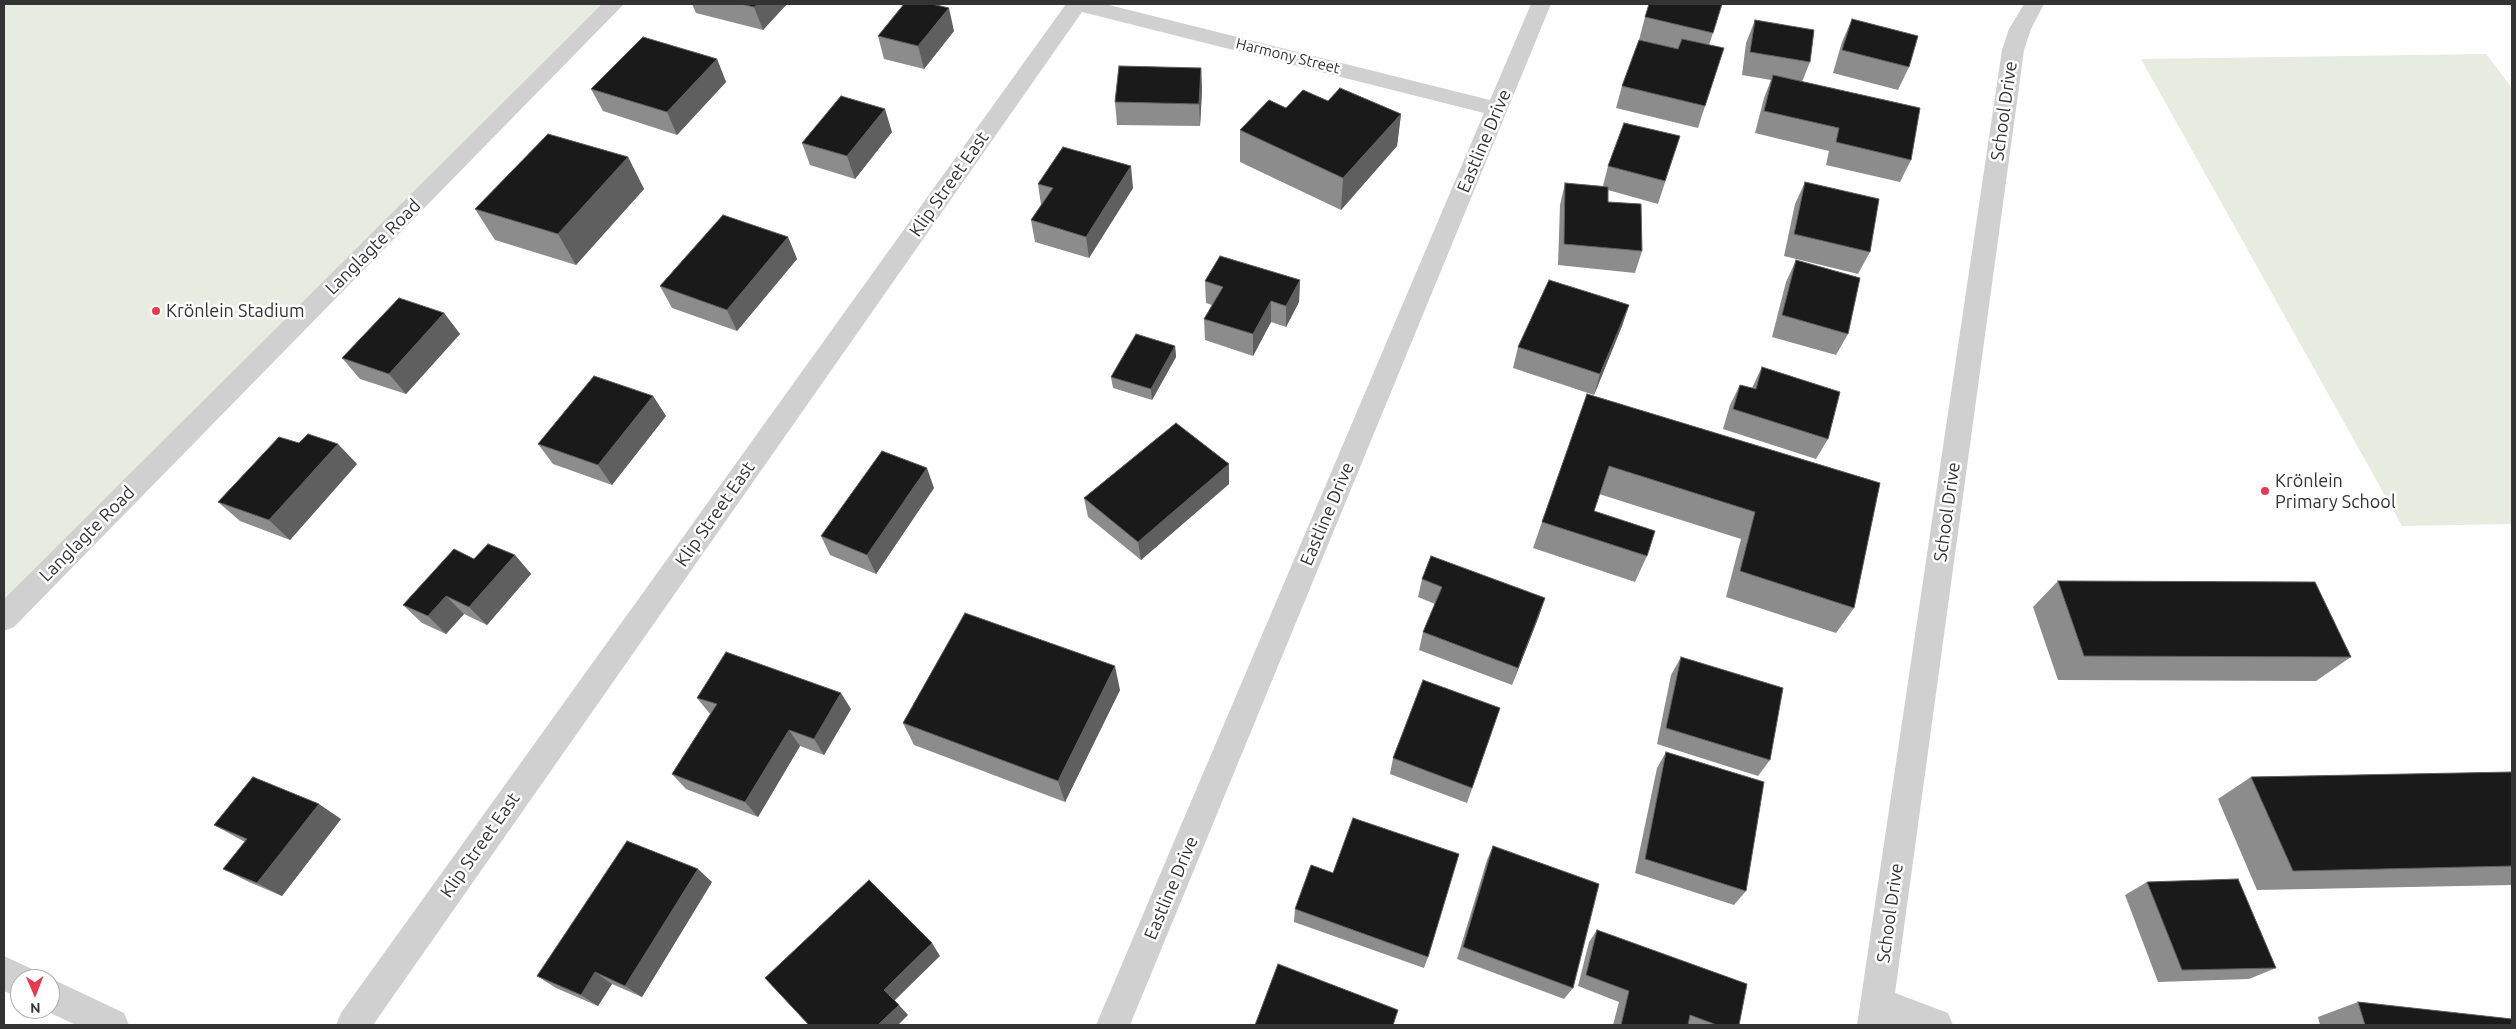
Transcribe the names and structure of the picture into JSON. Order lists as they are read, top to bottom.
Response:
{
  "streets": {
    "street": [
      "Harmony Street",
      "School Drive",
      "Eastline Drive",
      "Klip Street East",
      "Langlagte Road"
    ]
  },
  "crossings": [
    ["Harmony Street", "Eastline Drive"],
    ["Harmony Street", "Klip Street East"]
  ],
  "places": ["Krönlein Stadium", "Krönlein Primary School"],
  "north": "bottom"
}
